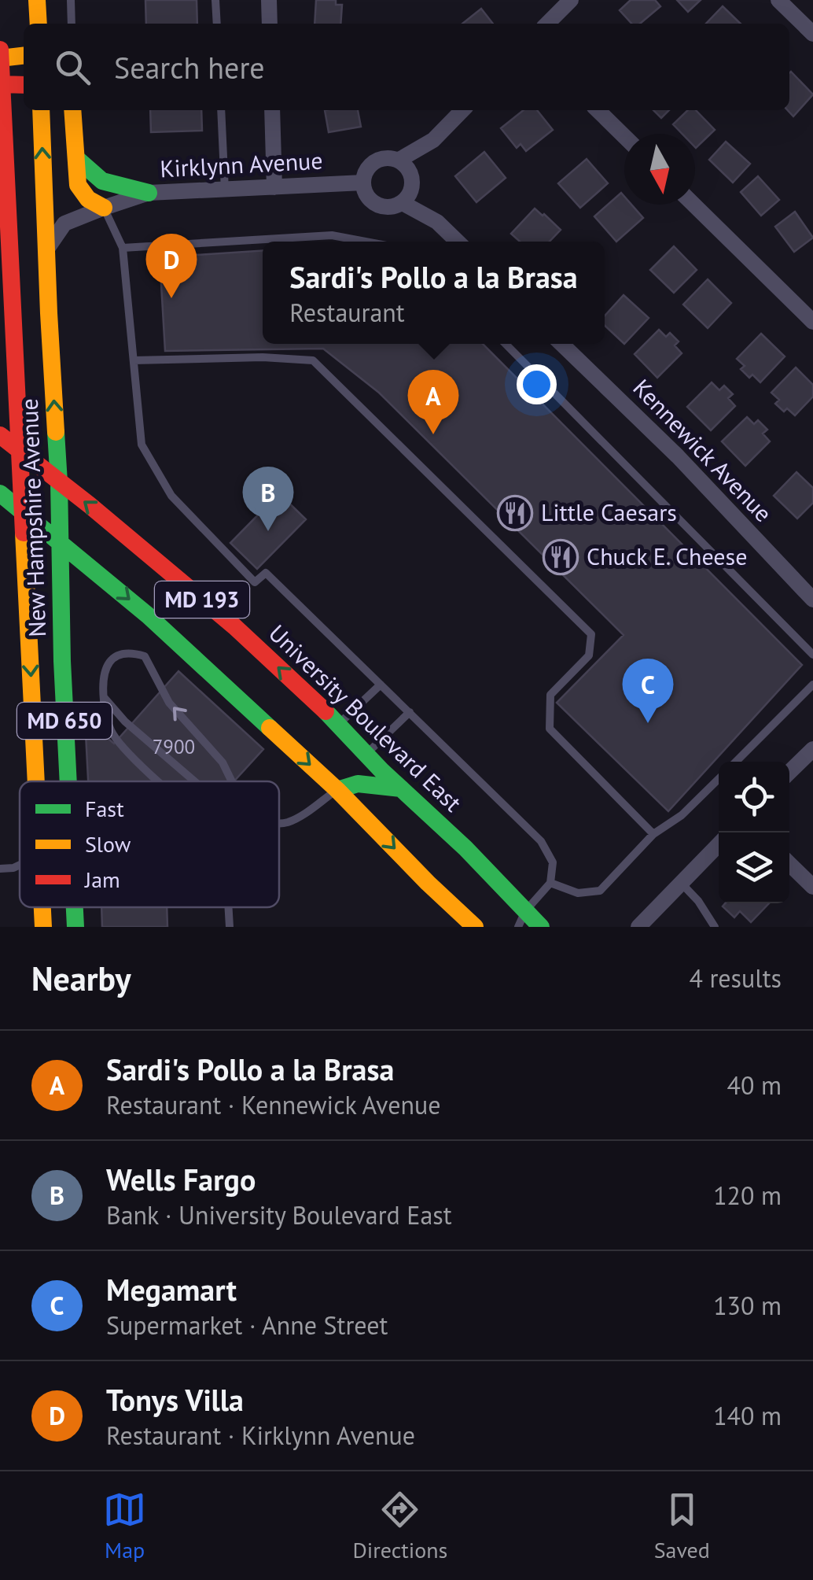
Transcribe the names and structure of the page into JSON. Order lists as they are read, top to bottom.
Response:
{
  "streets": {
    "main road": [
      "New Hampshire Avenue",
      "MD 193",
      "University Boulevard East",
      "MD 650"
    ],
    "street": ["Kirklynn Avenue", "Kennewick Avenue"]
  },
  "crossings": [
    ["Kirklynn Avenue", "New Hampshire Avenue"],
    ["New Hampshire Avenue", "MD 193"],
    ["New Hampshire Avenue", "University Boulevard East"]
  ],
  "places": {
    "restaurant": ["Little Caesars", "Chuck E. Cheese"]
  },
  "house_numbers": ["7900"],
  "legend": ["Fast", "Slow", "Jam"],
  "north": "bottom",
  "page": {
    "search": "Search here",
    "pins": [
      "D",
      "A",
      "B",
      "C"
    ],
    "popup": ["Sardi's Pollo a la Brasa", "Restaurant"],
    "heading": ["Nearby", "4 results"],
    "list": [
      {
        "mark": "A",
        "name": "Sardi's Pollo a la Brasa",
        "note": "Restaurant · Kennewick Avenue",
        "value": "40 m"
      },
      {
        "mark": "B",
        "name": "Wells Fargo",
        "note": "Bank · University Boulevard East",
        "value": "120 m"
      },
      {
        "mark": "C",
        "name": "Megamart",
        "note": "Supermarket · Anne Street",
        "value": "130 m"
      },
      {
        "mark": "D",
        "name": "Tonys Villa",
        "note": "Restaurant · Kirklynn Avenue",
        "value": "140 m"
      }
    ],
    "nav": ["Map", "Directions", "Saved"]
  }
}
